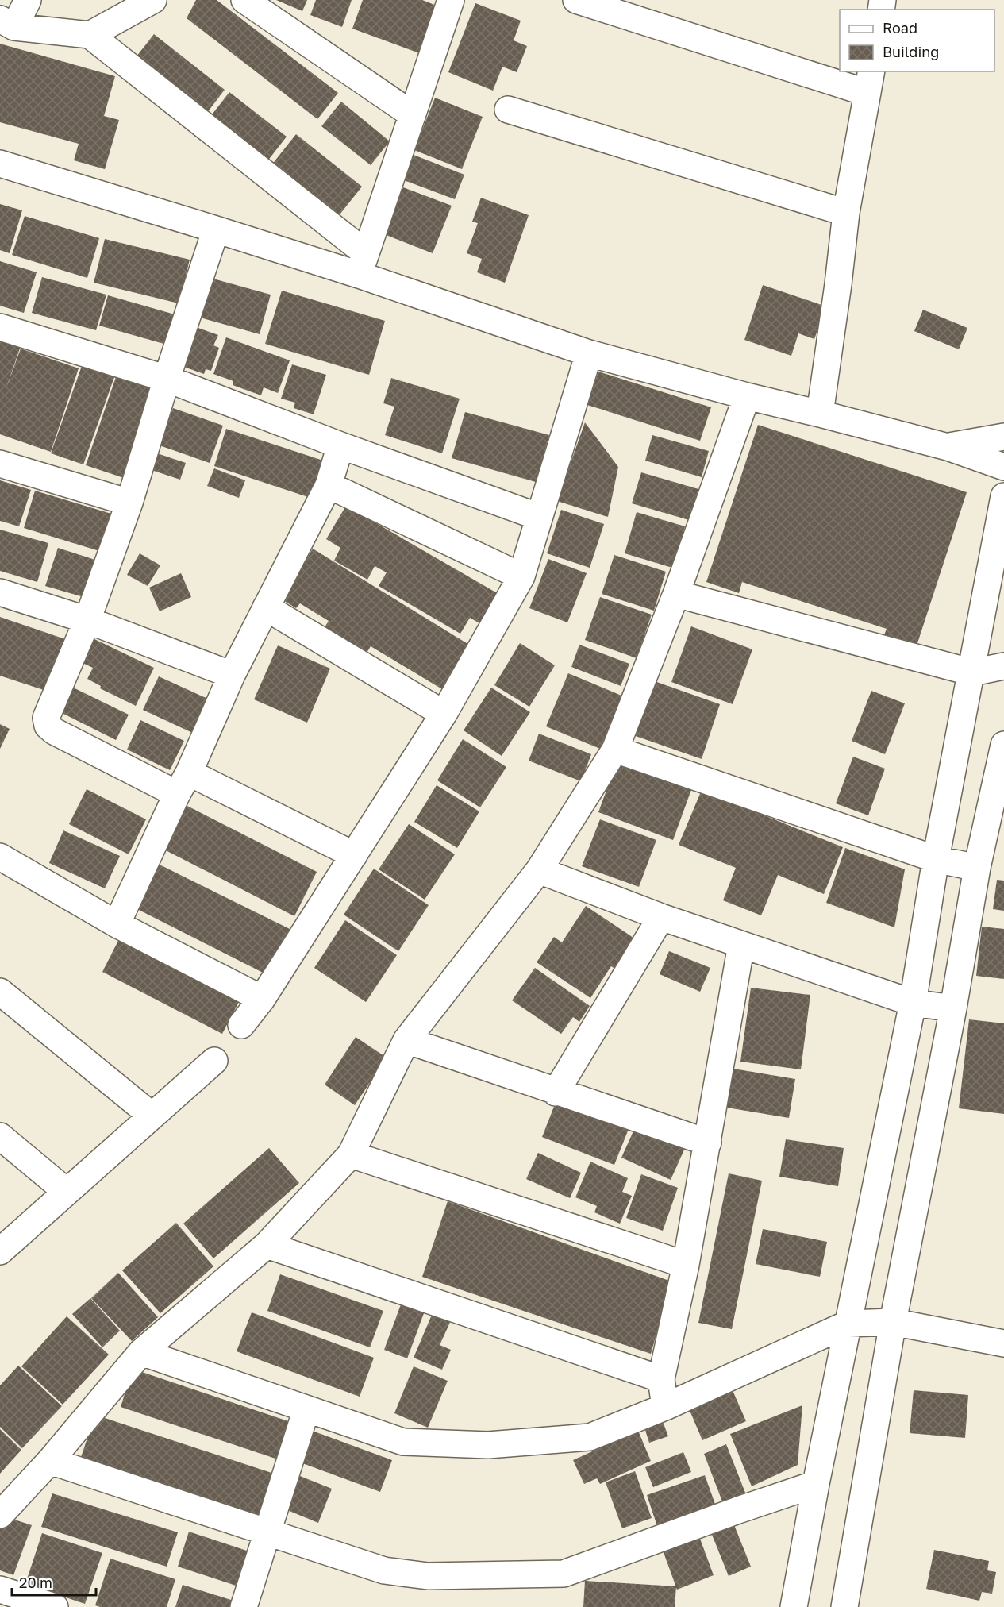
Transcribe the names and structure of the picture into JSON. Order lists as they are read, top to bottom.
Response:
{
  "legend": ["Road", "Building"],
  "scale_bar": "20 m"
}
